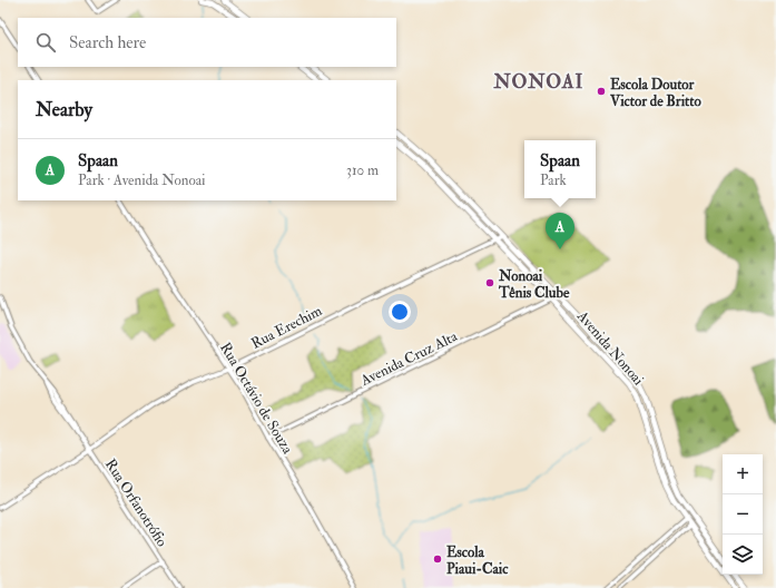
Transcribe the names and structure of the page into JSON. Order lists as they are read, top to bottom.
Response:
{
  "streets": {
    "main road": ["Avenida Nonoai"],
    "street": [
      "Rua Erechim",
      "Avenida Cruz Alta",
      "Rua Octávio de Souza",
      "Rua Orfanotrófio"
    ]
  },
  "crossings": [
    ["Rua Erechim", "Avenida Nonoai"],
    ["Rua Erechim", "Rua Octávio de Souza"],
    ["Rua Erechim", "Rua Orfanotrófio"],
    ["Avenida Nonoai", "Avenida Cruz Alta"],
    ["Avenida Cruz Alta", "Rua Octávio de Souza"]
  ],
  "districts": ["NONOAI"],
  "places": ["Escola Doutor Victor de Britto", "Nonoai Tênis Clube", "Escola Piaui-Caic"],
  "page": {
    "search": "Search here",
    "heading": "Nearby",
    "list": [
      {
        "mark": "A",
        "name": "Spaan",
        "note": "Park · Avenida Nonoai",
        "value": "310 m"
      }
    ],
    "popup": ["Spaan", "Park"],
    "pins": "A",
    "map_buttons": ["+", "−"]
  }
}
